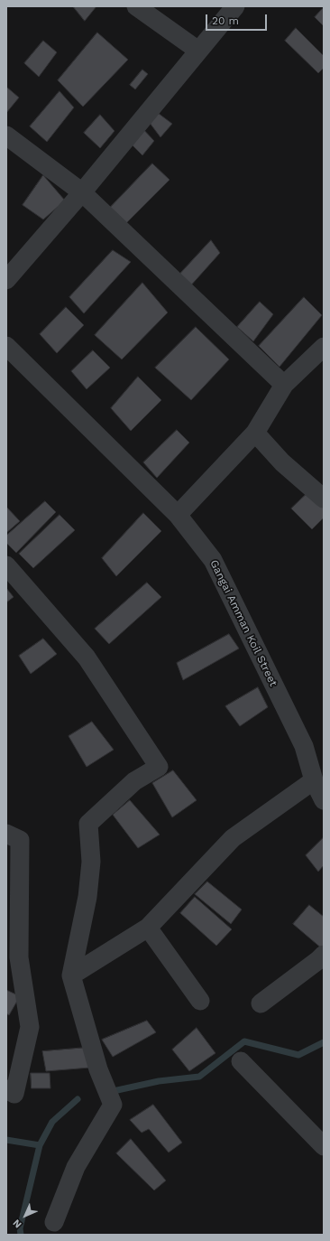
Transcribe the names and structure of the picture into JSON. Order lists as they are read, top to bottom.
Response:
{
  "streets": {
    "street": ["Gangai Amman Koil Street"]
  },
  "scale_bar": "20 m",
  "north": "bottom left"
}
